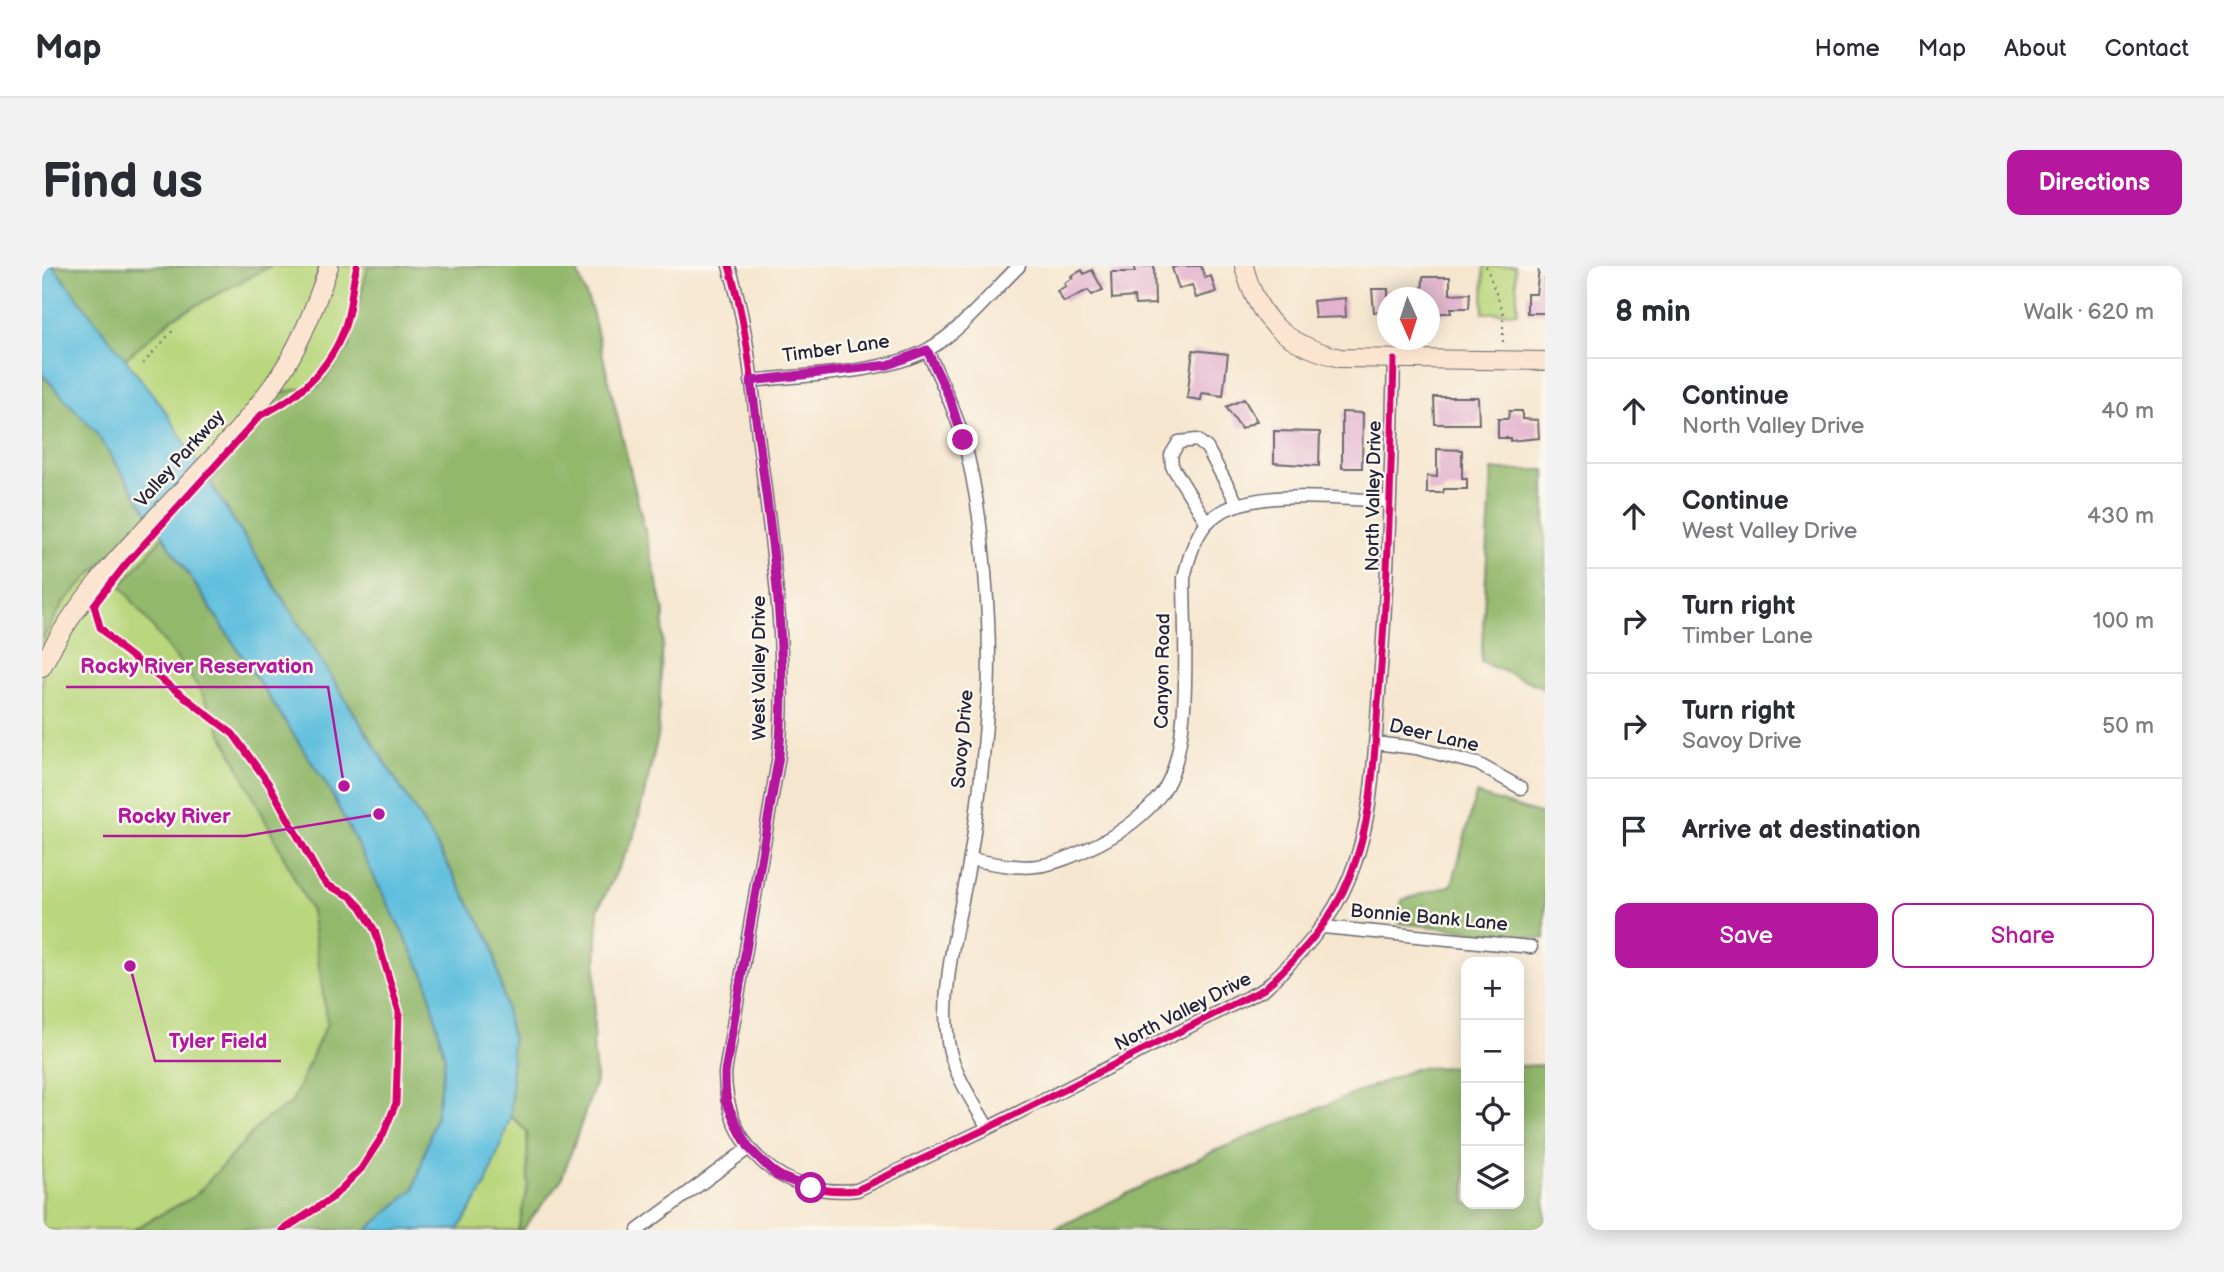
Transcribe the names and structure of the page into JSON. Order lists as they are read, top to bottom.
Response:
{
  "streets": {
    "street": [
      "Timber Lane",
      "Valley Parkway",
      "North Valley Drive",
      "West Valley Drive",
      "Canyon Road",
      "Deer Lane",
      "Savoy Drive",
      "Bonnie Bank Lane"
    ]
  },
  "crossings": [
    ["Timber Lane", "West Valley Drive"],
    ["Timber Lane", "Savoy Drive"],
    ["North Valley Drive", "West Valley Drive"],
    ["North Valley Drive", "Canyon Road"],
    ["North Valley Drive", "Deer Lane"],
    ["North Valley Drive", "Savoy Drive"],
    ["North Valley Drive", "Bonnie Bank Lane"],
    ["Canyon Road", "Savoy Drive"]
  ],
  "places": ["Rocky River Reservation", "Rocky River", "Tyler Field"],
  "north": "bottom",
  "page": {
    "header": "Map",
    "nav": [
      "Home",
      "Map",
      "About",
      "Contact"
    ],
    "buttons": [
      "Directions",
      ["Save", "Share"]
    ],
    "title": "Find us",
    "heading": ["8 min", "Walk · 620 m"],
    "list": [
      ["Continue", "North Valley Drive", "40 m"],
      ["Continue", "West Valley Drive", "430 m"],
      ["Turn right", "Timber Lane", "100 m"],
      ["Turn right", "Savoy Drive", "50 m"],
      "Arrive at destination"
    ],
    "map_buttons": ["+", "−"]
  }
}
